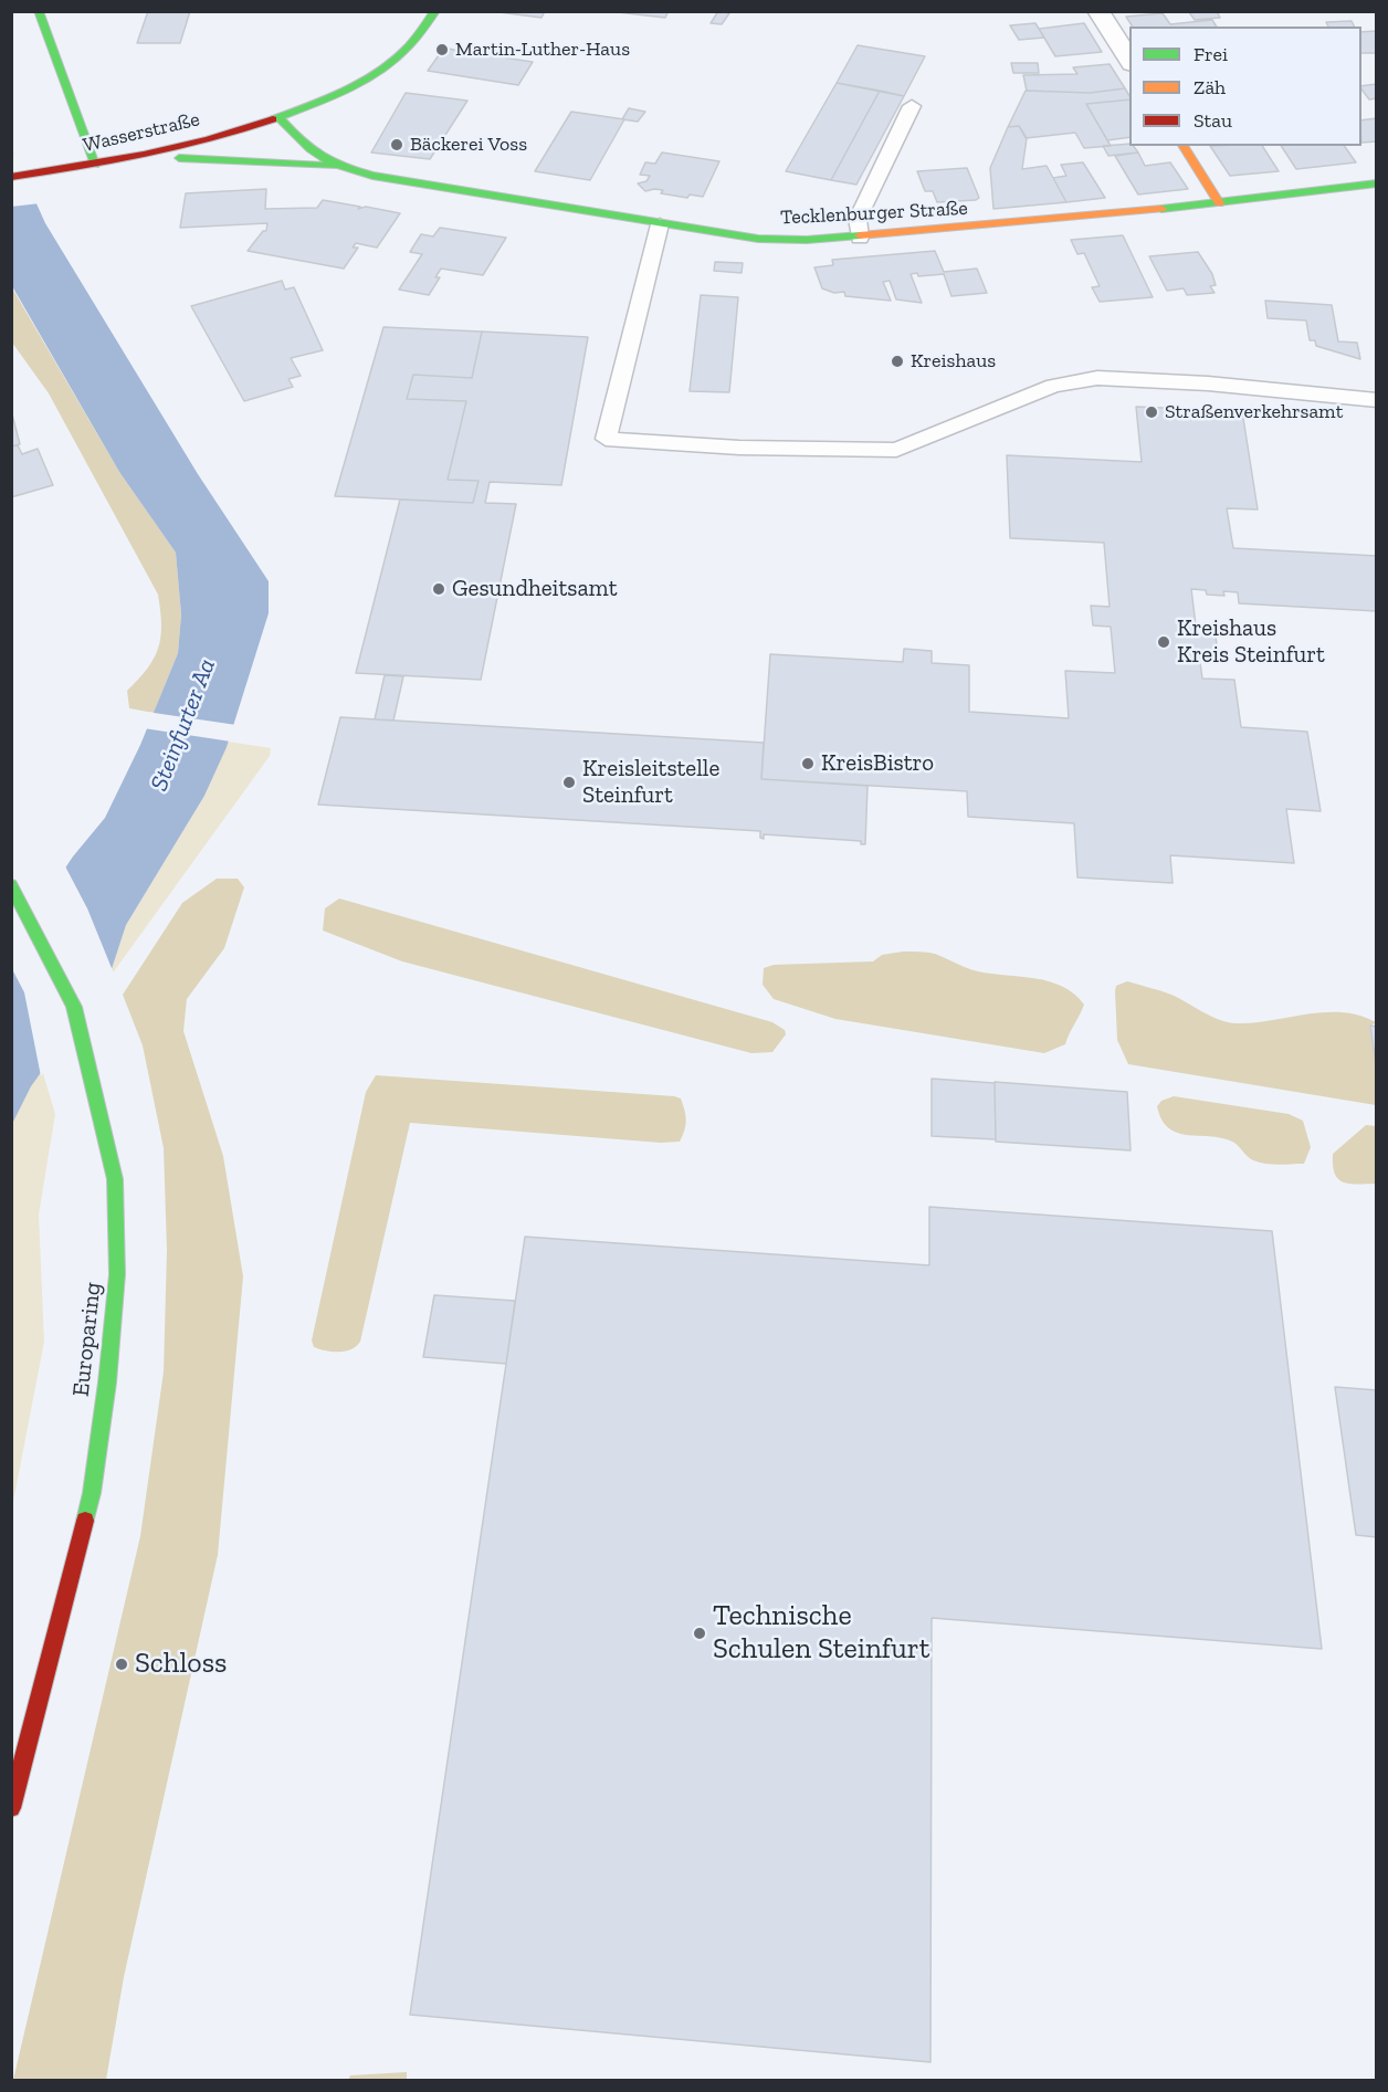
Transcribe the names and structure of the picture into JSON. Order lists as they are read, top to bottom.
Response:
{
  "streets": {
    "main road": ["Wasserstraße", "Tecklenburger Straße", "Europaring"]
  },
  "crossings": [
    ["Wasserstraße", "Tecklenburger Straße"]
  ],
  "water": ["Steinfurter Aa"],
  "places": [
    "Martin-Luther-Haus",
    "Bäckerei Voss",
    "Kreishaus",
    "Straßenverkehrsamt",
    "Gesundheitsamt",
    "Kreishaus Kreis Steinfurt",
    "KreisBistro",
    "Kreisleitstelle Steinfurt",
    "Technische Schulen Steinfurt",
    "Schloss"
  ],
  "legend": ["Frei", "Zäh", "Stau"]
}
